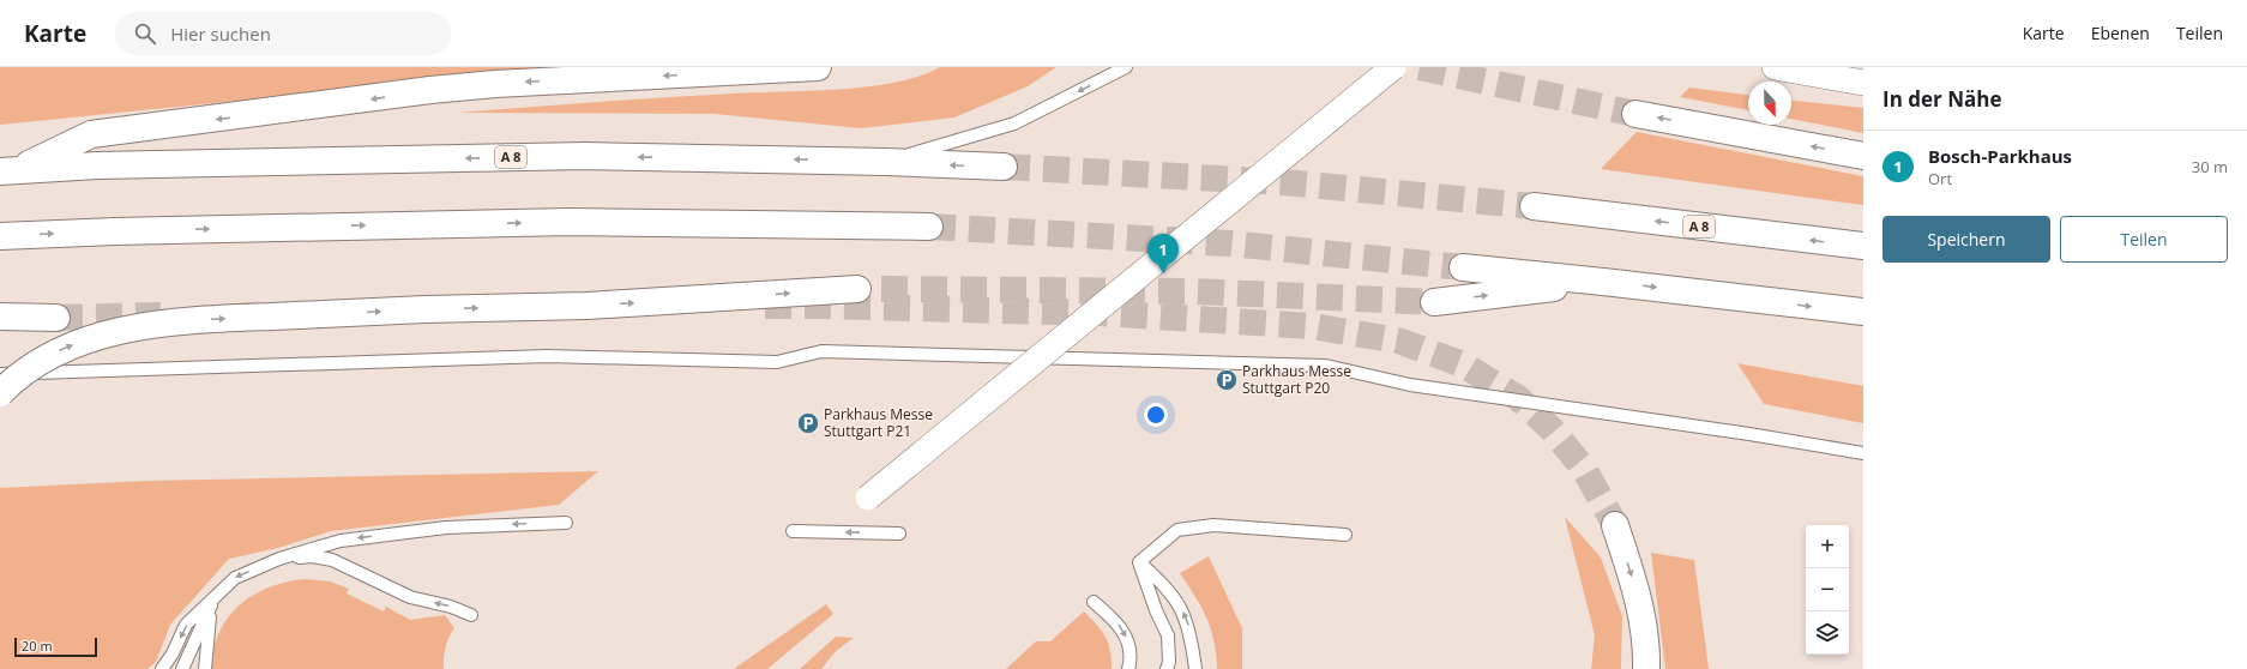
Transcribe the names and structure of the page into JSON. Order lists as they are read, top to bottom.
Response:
{
  "streets": {
    "highway": ["A 8"]
  },
  "places": {
    "parking": ["Parkhaus Messe Stuttgart P20", "Parkhaus Messe Stuttgart P21"]
  },
  "scale_bar": "20 m",
  "north": "bottom",
  "page": {
    "header": "Karte",
    "search": "Hier suchen",
    "nav": ["Karte", "Ebenen", "Teilen"],
    "heading": "In der Nähe",
    "list": [
      {
        "mark": "1",
        "name": "Bosch-Parkhaus",
        "note": "Ort",
        "value": "30 m"
      }
    ],
    "buttons": ["Speichern", "Teilen"],
    "pins": "1",
    "map_buttons": ["+", "−"],
    "scale": "20 m"
  }
}
